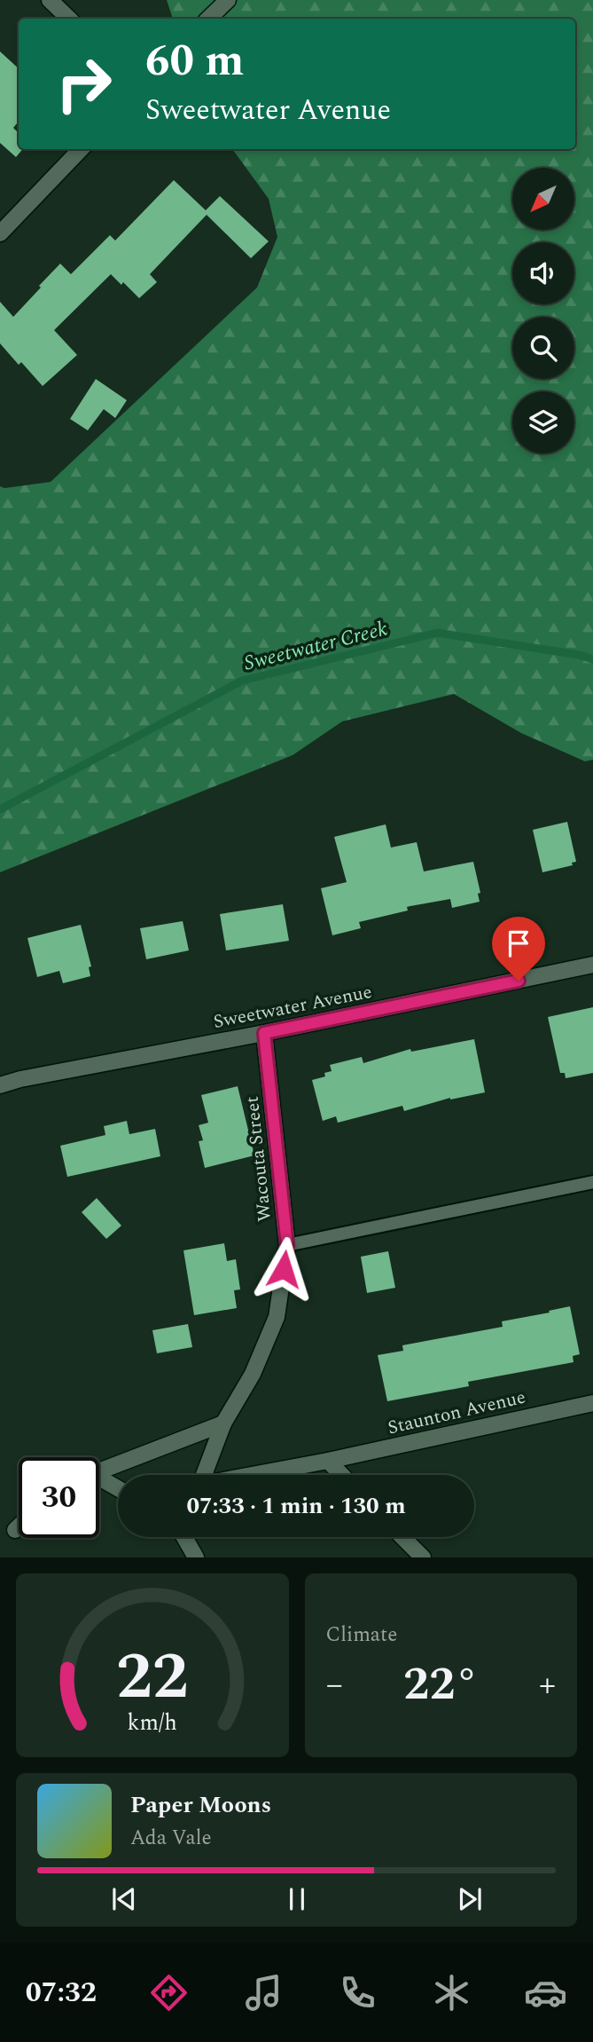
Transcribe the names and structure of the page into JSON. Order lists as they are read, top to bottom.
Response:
{
  "streets": {
    "street": ["Sweetwater Avenue", "Wacouta Street", "Staunton Avenue"]
  },
  "crossings": [
    ["Sweetwater Avenue", "Wacouta Street"]
  ],
  "water": ["Sweetwater Creek"],
  "north": "bottom left",
  "page": {
    "turn": ["60 m", "Sweetwater Avenue"],
    "limit": "30",
    "trip": "07:33 · 1 min · 130 m",
    "tile": "Climate",
    "heat": ["−", "22°", "+"],
    "song": ["Paper Moons", "Ada Vale"],
    "tabs": "07:32",
    "gauge": ["22", "km/h"]
  }
}
